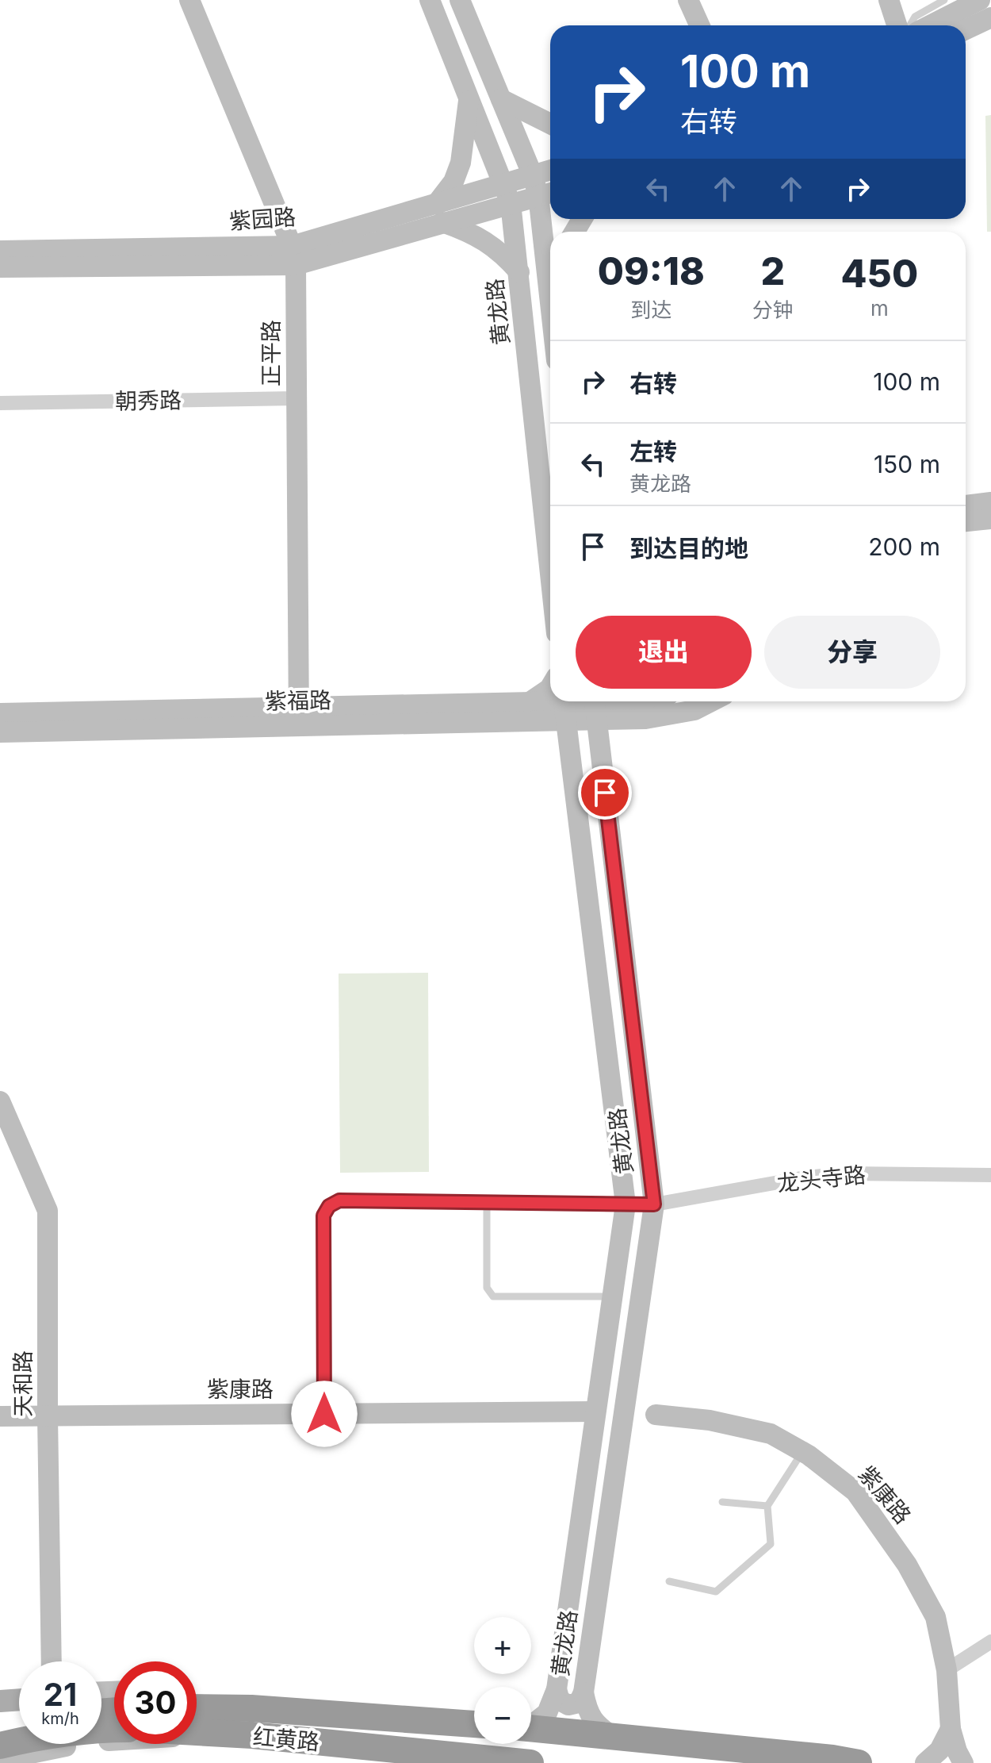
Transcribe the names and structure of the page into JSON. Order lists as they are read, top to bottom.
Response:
{
  "streets": {
    "highway": ["红黄路"],
    "main road": [
      "紫园路",
      "黄龙路",
      "正平路",
      "紫福路",
      "天和路",
      "紫康路"
    ],
    "street": ["朝秀路", "龙头寺路"]
  },
  "crossings": [
    ["紫园路", "黄龙路"],
    ["紫园路", "正平路"],
    ["黄龙路", "紫福路"],
    ["黄龙路", "龙头寺路"],
    ["黄龙路", "紫康路"],
    ["正平路", "朝秀路"],
    ["正平路", "紫福路"],
    ["龙头寺路", "紫康路"],
    ["天和路", "紫康路"]
  ],
  "page": {
    "turn": ["100 m", "右转"],
    "eta": [
      "09:18",
      "到达",
      "2",
      "分钟",
      "450",
      "m"
    ],
    "list": [
      {
        "name": "右转",
        "value": "100 m"
      },
      {
        "name": "左转",
        "note": "黄龙路",
        "value": "150 m"
      },
      {
        "name": "到达目的地",
        "value": "200 m"
      }
    ],
    "buttons": ["退出", "分享"],
    "map_buttons": ["+", "−"],
    "speed": "21 km/h",
    "limit": "30"
  }
}
